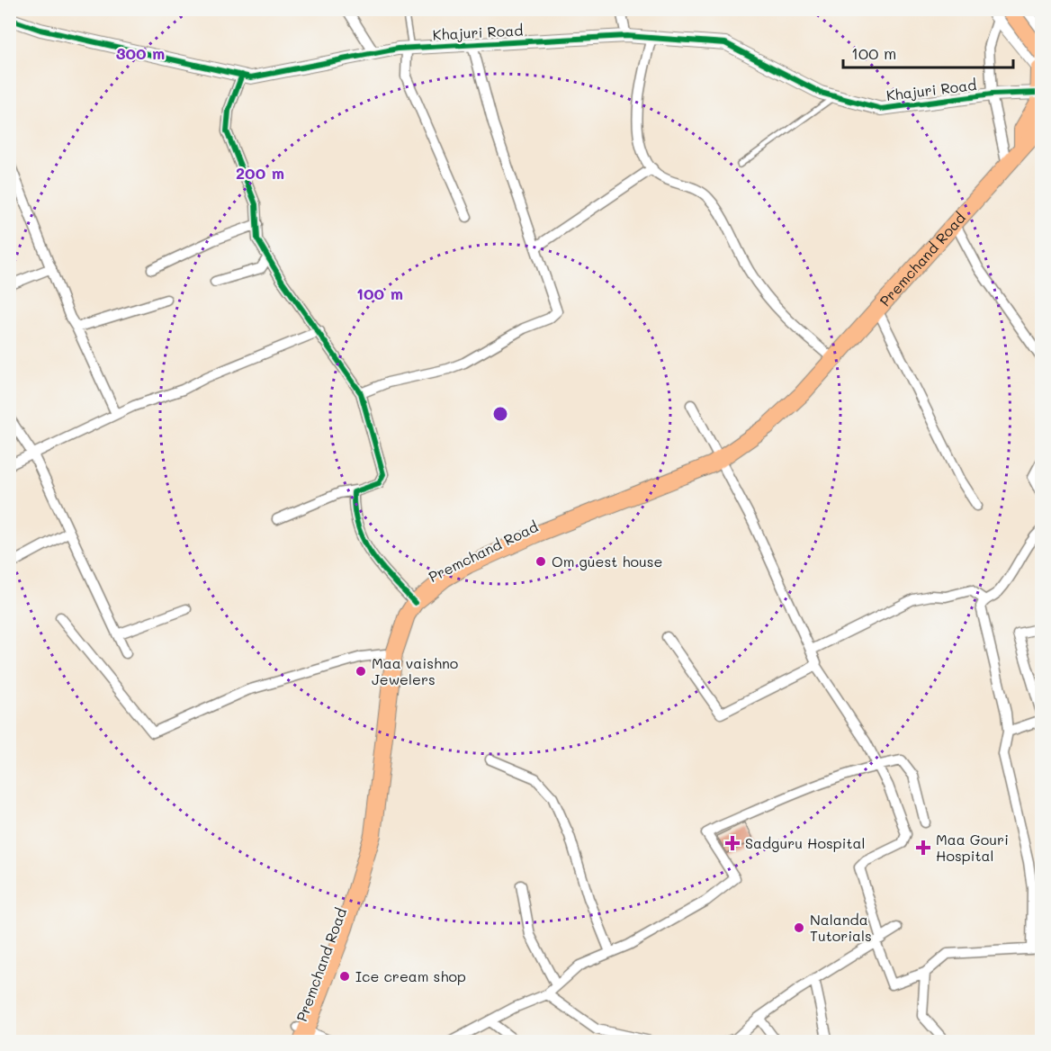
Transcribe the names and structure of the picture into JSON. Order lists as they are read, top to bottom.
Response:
{
  "streets": {
    "highway": ["Premchand Road"],
    "street": ["Khajuri Road"]
  },
  "places": {
    "other": [
      "Om guest house",
      "Maa vaishno Jewelers",
      "Nalanda Tutorials",
      "Ice cream shop"
    ],
    "health": ["Sadguru Hospital", "Maa Gouri Hospital"]
  },
  "scale_bar": "100 m",
  "rings": ["300 m", "200 m", "100 m"]
}
